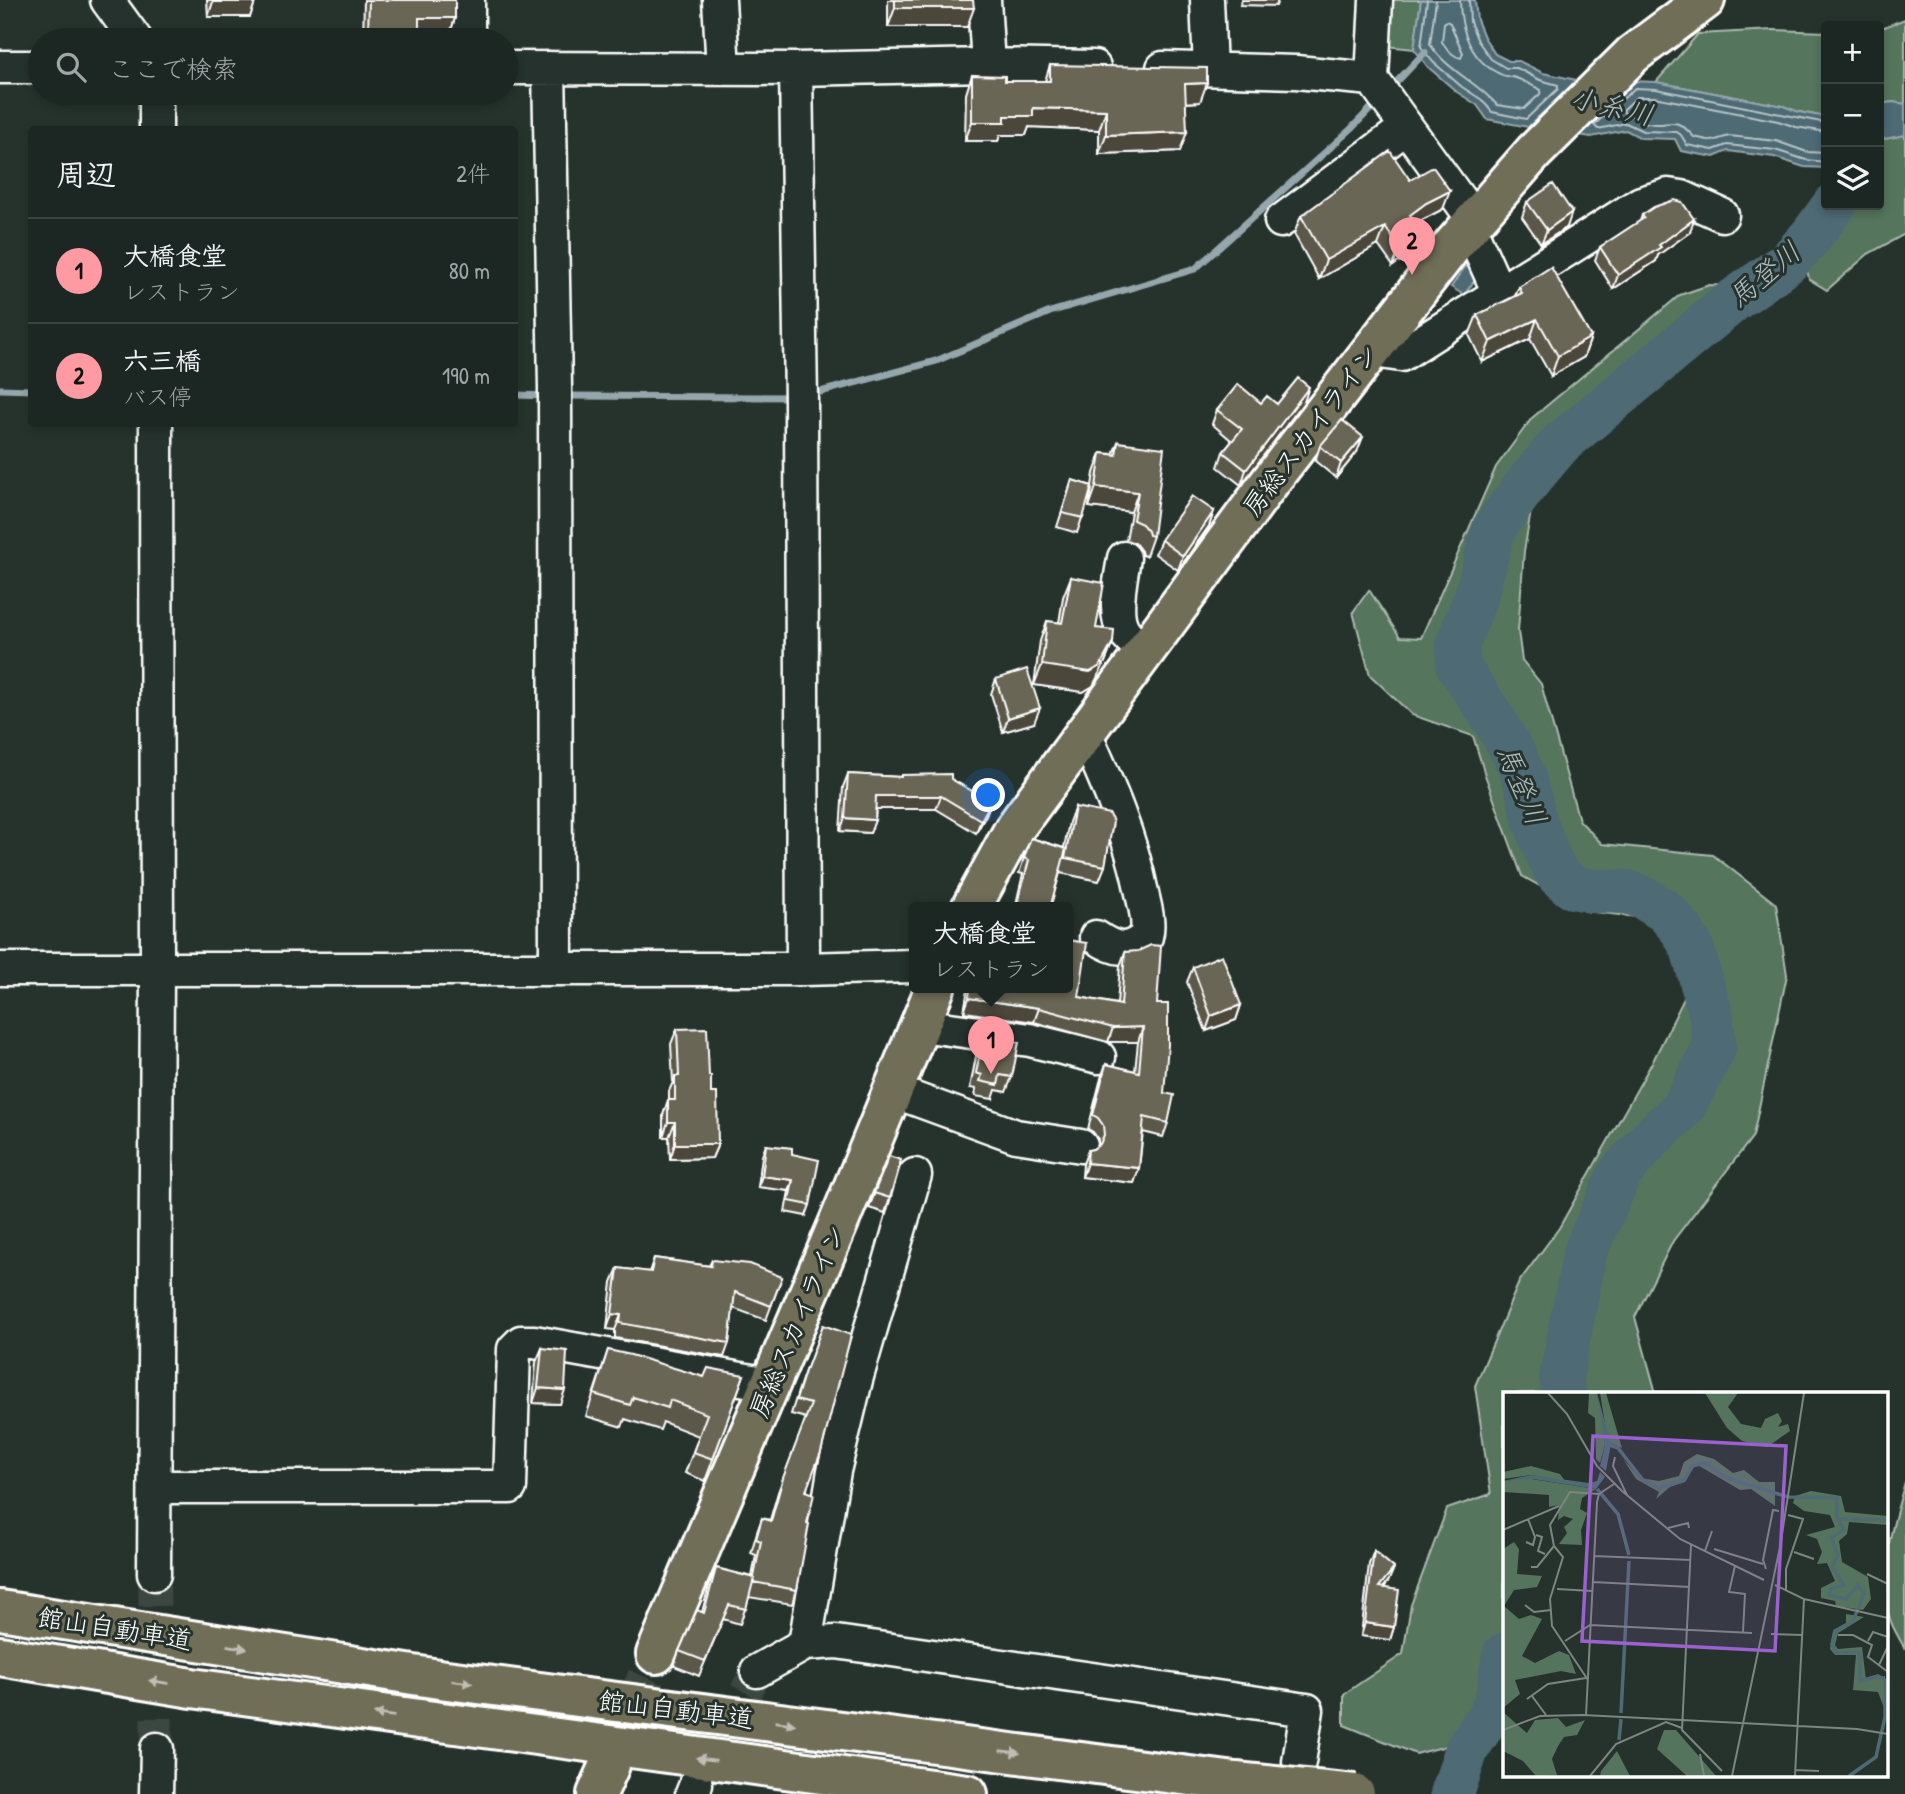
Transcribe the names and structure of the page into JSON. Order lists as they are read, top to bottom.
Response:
{
  "streets": {
    "main road": ["房総スカイライン", "館山自動車道"]
  },
  "water": ["小糸川", "馬登川"],
  "page": {
    "map_buttons": ["+", "−"],
    "search": "ここで検索",
    "heading": ["周辺", "2件"],
    "pins": ["2", "1"],
    "list": [
      {
        "mark": "1",
        "name": "大橋食堂",
        "note": "レストラン",
        "value": "80 m"
      },
      {
        "mark": "2",
        "name": "六三橋",
        "note": "バス停",
        "value": "190 m"
      }
    ],
    "popup": ["大橋食堂", "レストラン"]
  }
}
